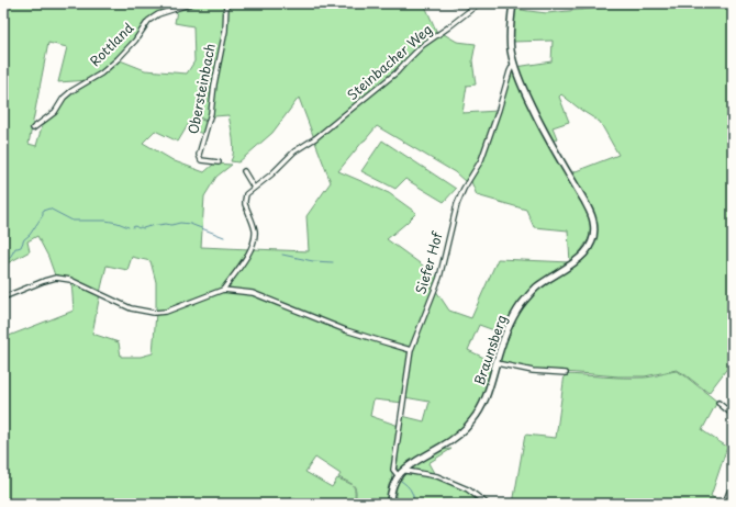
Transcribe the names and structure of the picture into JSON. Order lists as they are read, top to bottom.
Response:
{
  "streets": {
    "main road": ["Braunsberg"],
    "street": [
      "Rottland",
      "Steinbacher Weg",
      "Obersteinbach",
      "Siefer Hof"
    ]
  },
  "crossings": [
    ["Siefer Hof", "Braunsberg"]
  ]
}
